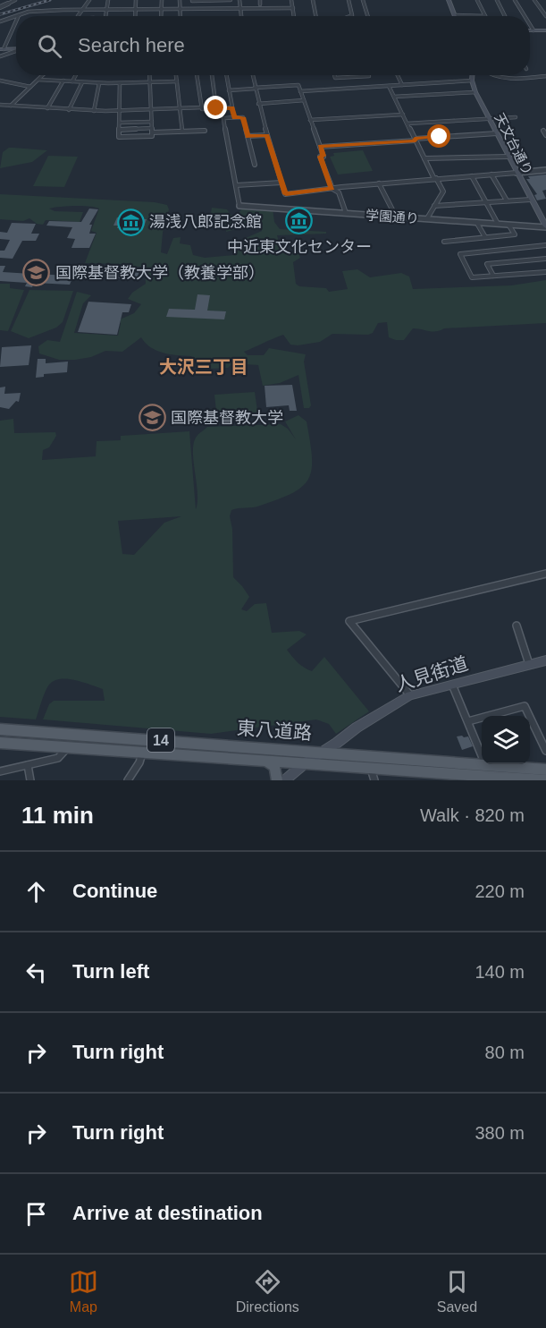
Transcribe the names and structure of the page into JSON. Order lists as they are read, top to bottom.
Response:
{
  "streets": {
    "main road": [
      "天文台通り",
      "人見街道",
      "東八道路",
      "14"
    ],
    "street": ["学園通り"]
  },
  "crossings": [
    ["天文台通り", "学園通り"],
    ["人見街道", "東八道路"]
  ],
  "districts": ["大沢三丁目"],
  "places": {
    "museum": ["中近東文化センター", "湯浅八郎記念館"],
    "school or university": ["国際基督教大学（教養学部）", "国際基督教大学"]
  },
  "page": {
    "search": "Search here",
    "heading": ["11 min", "Walk · 820 m"],
    "list": [
      ["Continue", "220 m"],
      ["Turn left", "140 m"],
      ["Turn right", "80 m"],
      ["Turn right", "380 m"],
      "Arrive at destination"
    ],
    "nav": ["Map", "Directions", "Saved"]
  }
}
